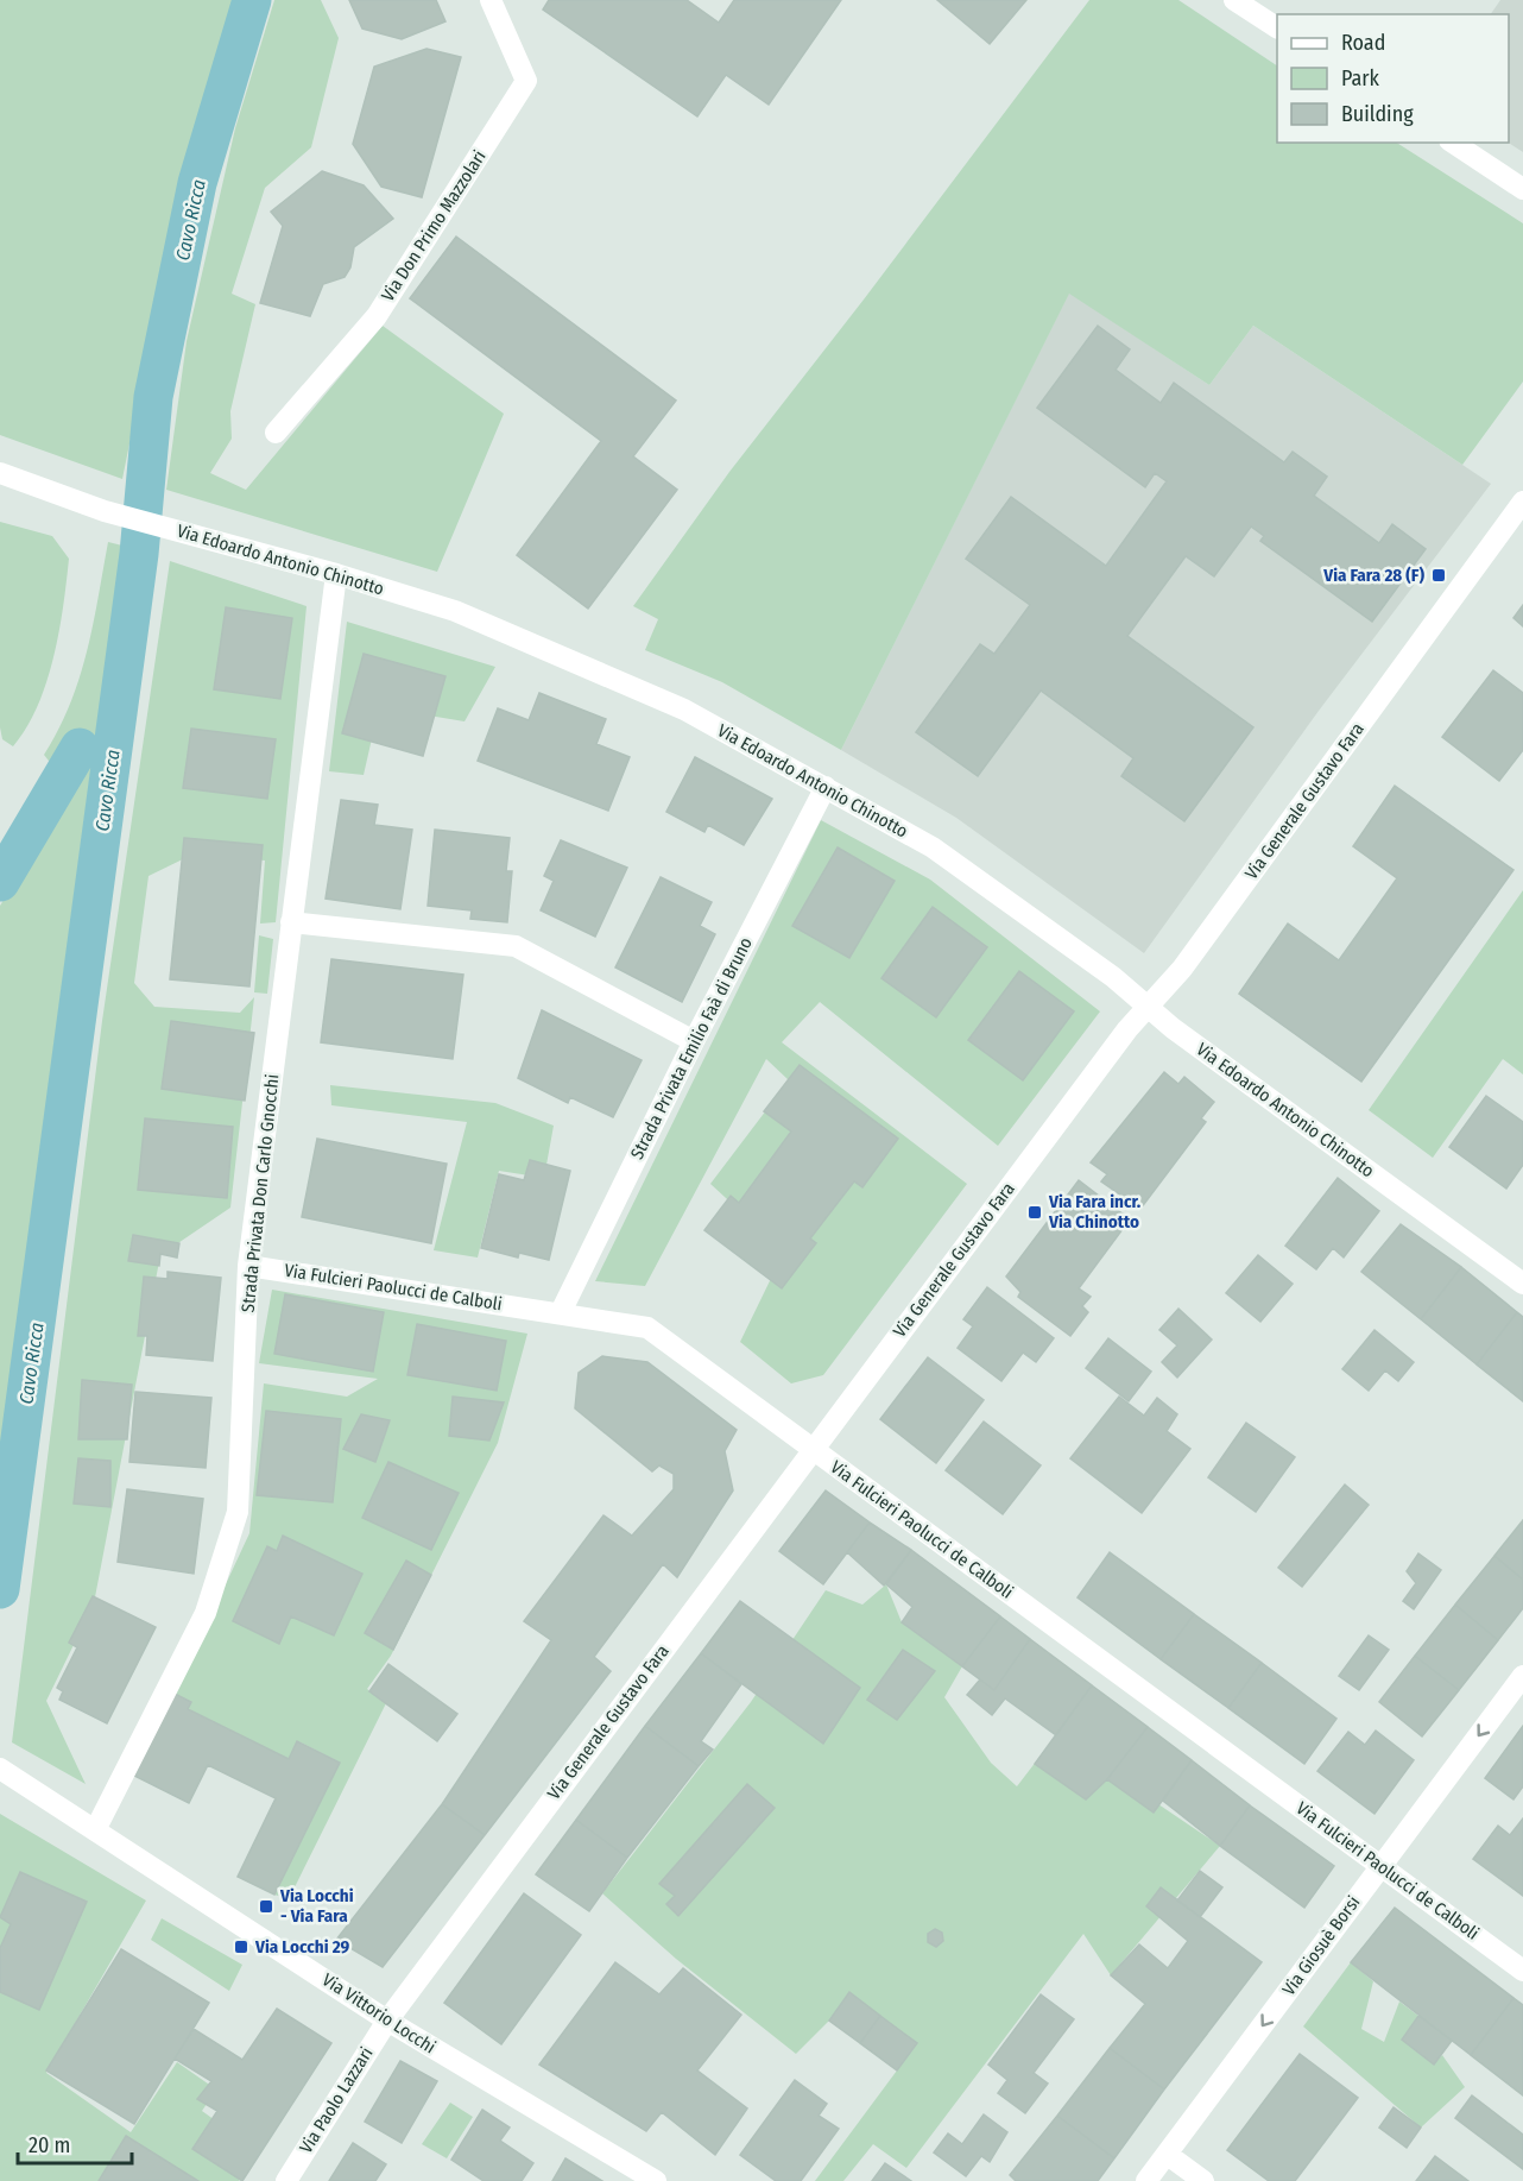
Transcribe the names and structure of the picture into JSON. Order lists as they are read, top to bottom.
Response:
{
  "streets": {
    "street": [
      "Via Don Primo Mazzolari",
      "Via Edoardo Antonio Chinotto",
      "Via Generale Gustavo Fara",
      "Strada Privata Emilio Faà di Bruno",
      "Strada Privata Don Carlo Gnocchi",
      "Via Fulcieri Paolucci de Calboli",
      "Via Giosuè Borsi",
      "Via Vittorio Locchi",
      "Via Paolo Lazzari"
    ]
  },
  "crossings": [
    ["Via Edoardo Antonio Chinotto", "Via Generale Gustavo Fara"],
    ["Via Edoardo Antonio Chinotto", "Strada Privata Emilio Faà di Bruno"],
    ["Via Edoardo Antonio Chinotto", "Strada Privata Don Carlo Gnocchi"],
    ["Via Generale Gustavo Fara", "Via Fulcieri Paolucci de Calboli"],
    ["Via Generale Gustavo Fara", "Via Vittorio Locchi"],
    ["Via Generale Gustavo Fara", "Via Paolo Lazzari"],
    ["Strada Privata Emilio Faà di Bruno", "Via Fulcieri Paolucci de Calboli"],
    ["Strada Privata Don Carlo Gnocchi", "Via Fulcieri Paolucci de Calboli"],
    ["Strada Privata Don Carlo Gnocchi", "Via Vittorio Locchi"],
    ["Via Fulcieri Paolucci de Calboli", "Via Giosuè Borsi"],
    ["Via Vittorio Locchi", "Via Paolo Lazzari"]
  ],
  "one_way": ["Via Giosuè Borsi"],
  "water": ["Cavo Ricca"],
  "places": {
    "transit": [
      "Via Fara 28 (F)",
      "Via Fara incr. Via Chinotto",
      "Via Locchi - Via Fara",
      "Via Locchi 29"
    ]
  },
  "legend": ["Road", "Park", "Building"],
  "scale_bar": "20 m"
}
